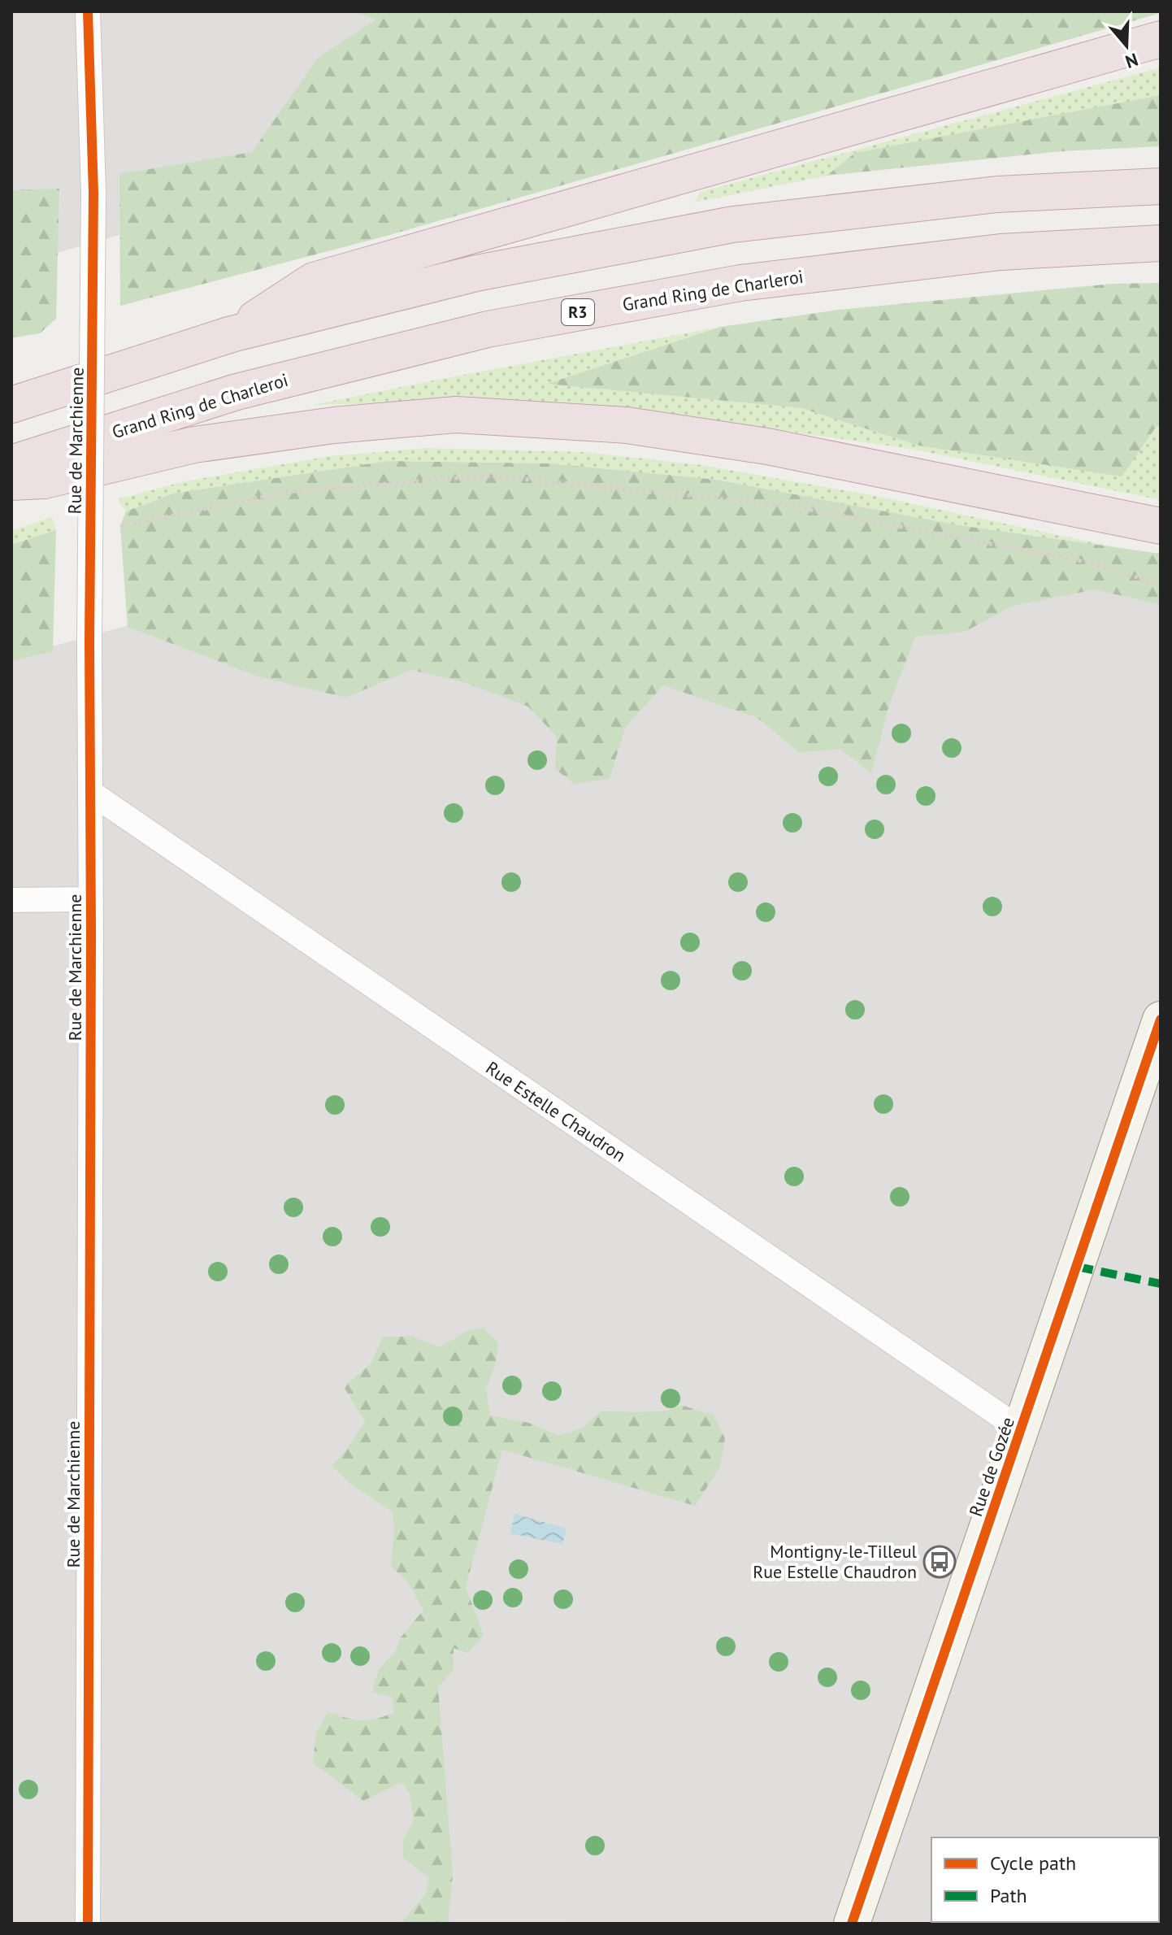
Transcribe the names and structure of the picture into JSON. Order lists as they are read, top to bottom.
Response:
{
  "streets": {
    "highway": ["Grand Ring de Charleroi", "R3"],
    "main road": ["Rue de Gozée"],
    "street": ["Rue de Marchienne", "Rue Estelle Chaudron"]
  },
  "crossings": [
    ["Rue de Marchienne", "Rue Estelle Chaudron"],
    ["Rue Estelle Chaudron", "Rue de Gozée"]
  ],
  "places": {
    "bus stop": ["Montigny-le-Tilleul Rue Estelle Chaudron"]
  },
  "legend": ["Cycle path", "Path"],
  "north": "bottom"
}
